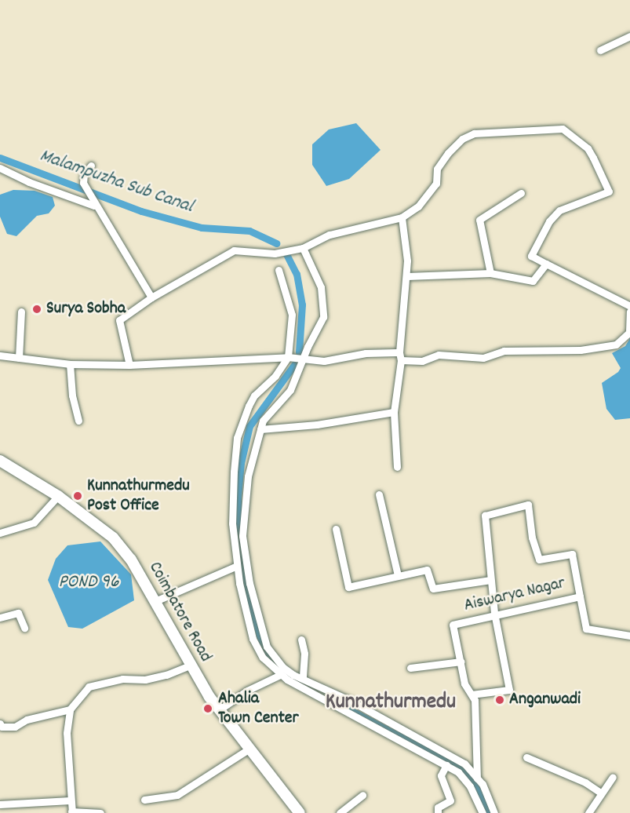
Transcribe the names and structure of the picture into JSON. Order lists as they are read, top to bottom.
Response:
{
  "streets": {
    "main road": ["Coimbatore Road"],
    "street": ["Aiswarya Nagar"]
  },
  "districts": ["Kunnathurmedu"],
  "water": ["Malampuzha Sub Canal", "POND 96"],
  "places": [
    "Surya Sobha",
    "Kunnathurmedu Post Office",
    "Anganwadi",
    "Ahalia Town Center"
  ]
}
